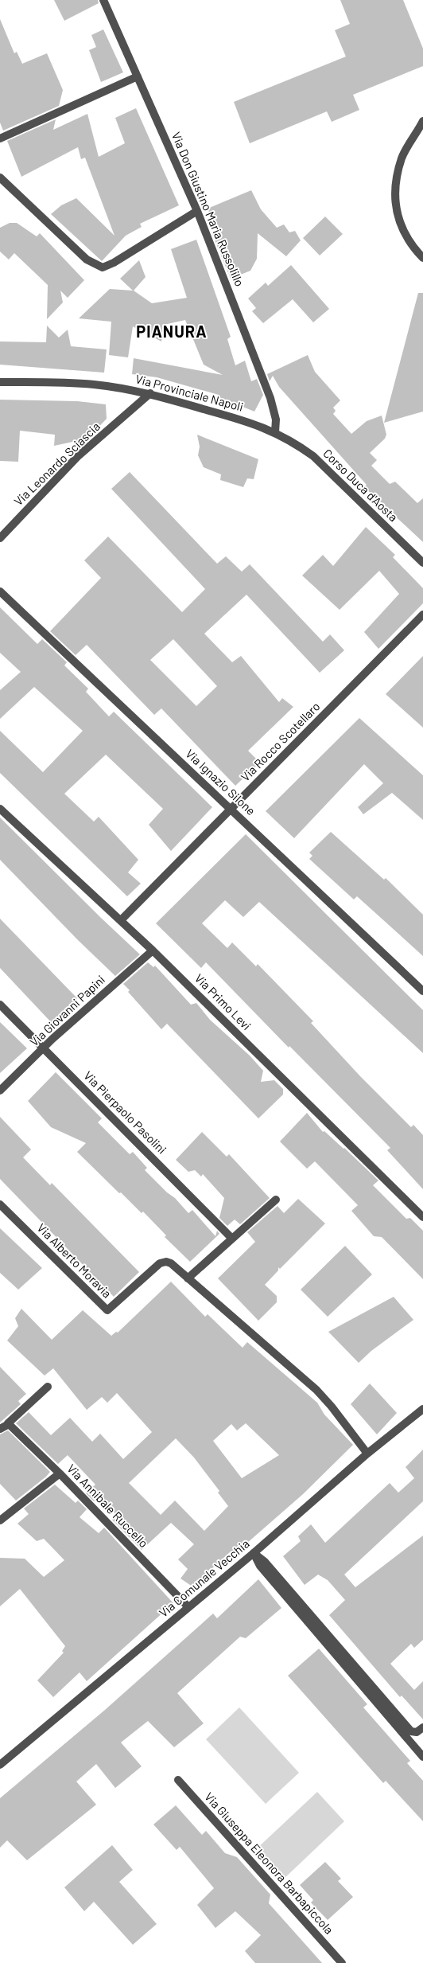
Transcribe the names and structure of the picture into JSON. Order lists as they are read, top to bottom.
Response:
{
  "streets": {
    "street": [
      "Via Don Giustino Maria Russolillo",
      "Via Provinciale Napoli",
      "Via Leonardo Sciascia",
      "Corso Duca d'Aosta",
      "Via Rocco Scotellaro",
      "Via Ignazio Silone",
      "Via Primo Levi",
      "Via Giovanni Papini",
      "Via Pierpaolo Pasolini",
      "Via Alberto Moravia",
      "Via Annibale Ruccello",
      "Via Comunale Vecchia",
      "Via Giuseppa Eleonora Barbapiccola"
    ]
  },
  "crossings": [
    ["Via Don Giustino Maria Russolillo", "Via Provinciale Napoli"],
    ["Via Don Giustino Maria Russolillo", "Corso Duca d'Aosta"],
    ["Via Provinciale Napoli", "Via Leonardo Sciascia"],
    ["Via Provinciale Napoli", "Corso Duca d'Aosta"],
    ["Via Rocco Scotellaro", "Via Ignazio Silone"],
    ["Via Rocco Scotellaro", "Via Primo Levi"],
    ["Via Primo Levi", "Via Giovanni Papini"],
    ["Via Giovanni Papini", "Via Pierpaolo Pasolini"],
    ["Via Alberto Moravia", "Via Comunale Vecchia"],
    ["Via Annibale Ruccello", "Via Comunale Vecchia"]
  ],
  "districts": ["PIANURA"]
}
